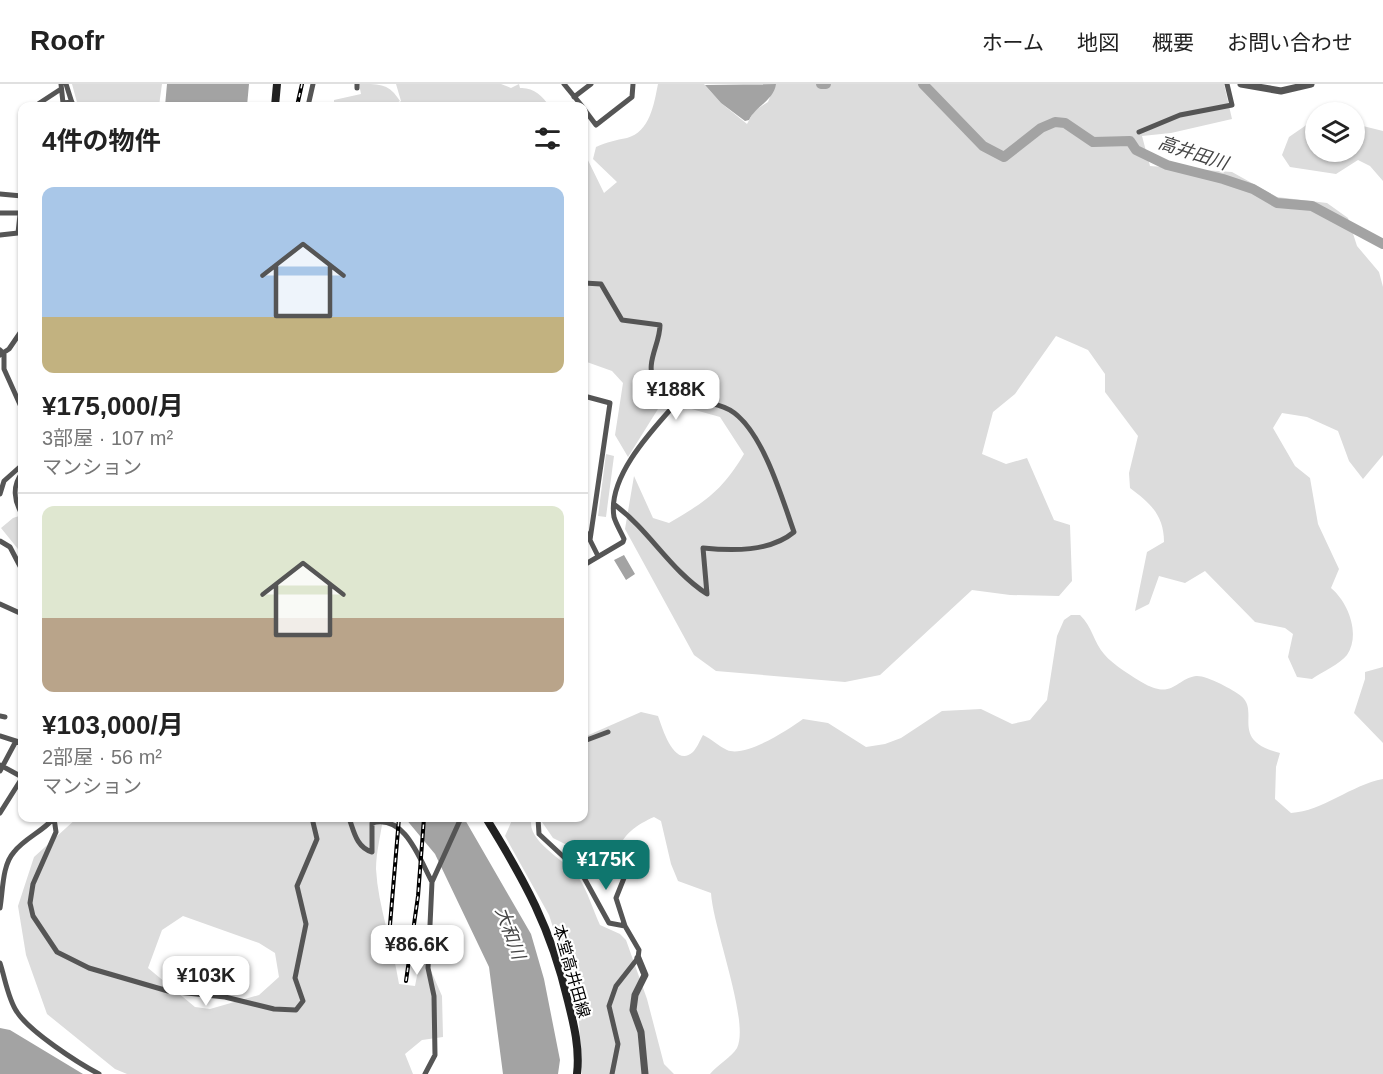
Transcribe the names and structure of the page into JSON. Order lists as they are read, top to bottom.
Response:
{
  "streets": {
    "main road": ["本堂高井田線"]
  },
  "water": ["高井田川", "大和川"],
  "page": {
    "header": "Roofr",
    "nav": [
      "ホーム",
      "地図",
      "概要",
      "お問い合わせ"
    ],
    "heading": "4件の物件",
    "list": [
      {
        "name": "¥175,000/月",
        "note": "3部屋 · 107 m² · マンション"
      },
      {
        "name": "¥103,000/月",
        "note": "2部屋 · 56 m² · マンション"
      }
    ],
    "price": [
      "¥188K",
      "¥175K",
      "¥86.6K",
      "¥103K"
    ]
  }
}
